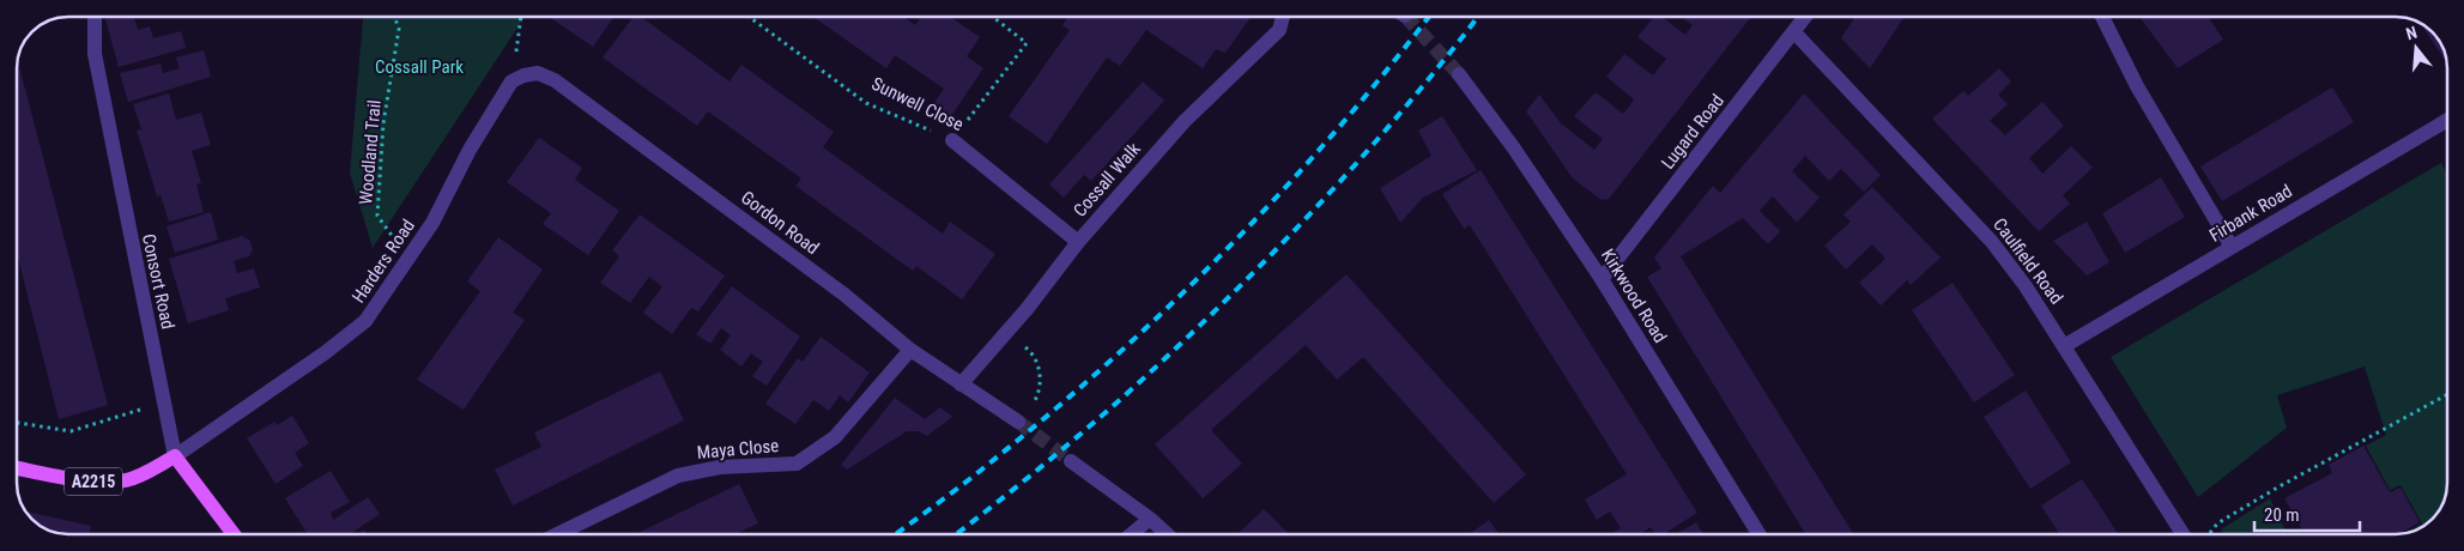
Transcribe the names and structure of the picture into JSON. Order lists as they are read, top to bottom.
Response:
{
  "streets": {
    "main road": ["Consort Road", "A2215"],
    "street": [
      "Sunwell Close",
      "Lugard Road",
      "Cossall Walk",
      "Firbank Road",
      "Gordon Road",
      "Harders Road",
      "Caulfield Road",
      "Kirkwood Road",
      "Maya Close"
    ],
    "path": ["Woodland Trail"]
  },
  "crossings": [
    ["Sunwell Close", "Cossall Walk"],
    ["Lugard Road", "Caulfield Road"],
    ["Lugard Road", "Kirkwood Road"],
    ["Woodland Trail", "Harders Road"],
    ["Cossall Walk", "Gordon Road"],
    ["Firbank Road", "Caulfield Road"],
    ["Gordon Road", "Harders Road"],
    ["Gordon Road", "Maya Close"],
    ["Harders Road", "Consort Road"],
    ["Harders Road", "A2215"],
    ["Consort Road", "A2215"]
  ],
  "parks": ["Cossall Park"],
  "scale_bar": "20 m",
  "north": "top"
}
